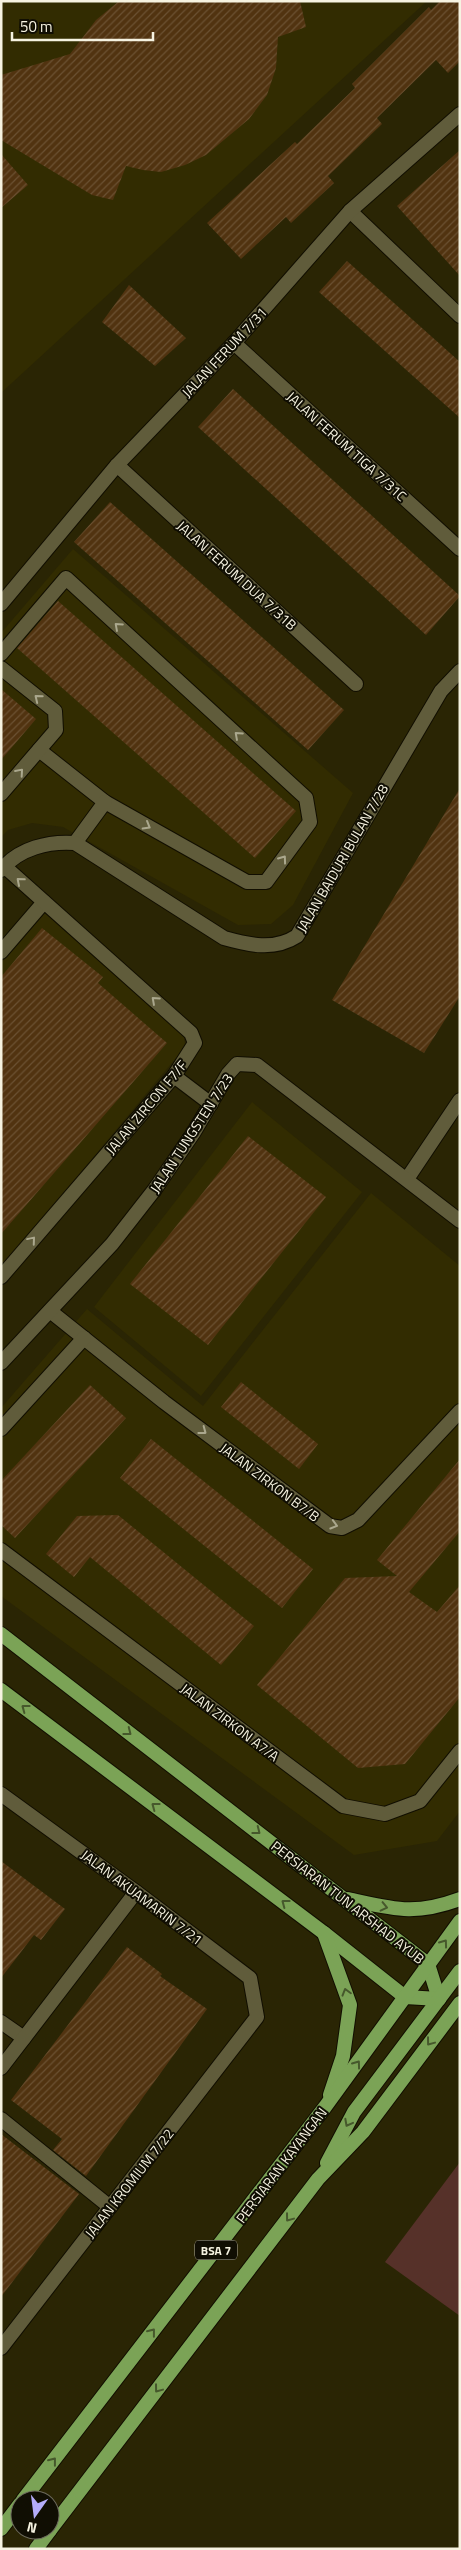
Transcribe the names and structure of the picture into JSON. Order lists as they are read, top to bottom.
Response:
{
  "streets": {
    "main road": ["PERSIARAN TUN ARSHAD AYUB", "PERSIARAN KAYANGAN", "BSA 7"],
    "street": [
      "JALAN FERUM 7/31",
      "JALAN FERUM TIGA 7/31C",
      "JALAN FERUM DUA 7/31B",
      "JALAN BAIDURI BULAN 7/28",
      "JALAN ZIRCON F7/F",
      "JALAN TUNGSTEN 7/23",
      "JALAN ZIRKON B7/B",
      "JALAN ZIRKON A7/A",
      "JALAN AKUAMARIN 7/21",
      "JALAN KROMIUM 7/22"
    ]
  },
  "crossings": [
    ["JALAN FERUM 7/31", "JALAN FERUM TIGA 7/31C"],
    ["JALAN FERUM 7/31", "JALAN FERUM DUA 7/31B"],
    ["JALAN TUNGSTEN 7/23", "JALAN ZIRKON B7/B"],
    ["JALAN AKUAMARIN 7/21", "JALAN KROMIUM 7/22"],
    ["PERSIARAN TUN ARSHAD AYUB", "PERSIARAN KAYANGAN"]
  ],
  "scale_bar": "50 m",
  "north": "bottom"
}
